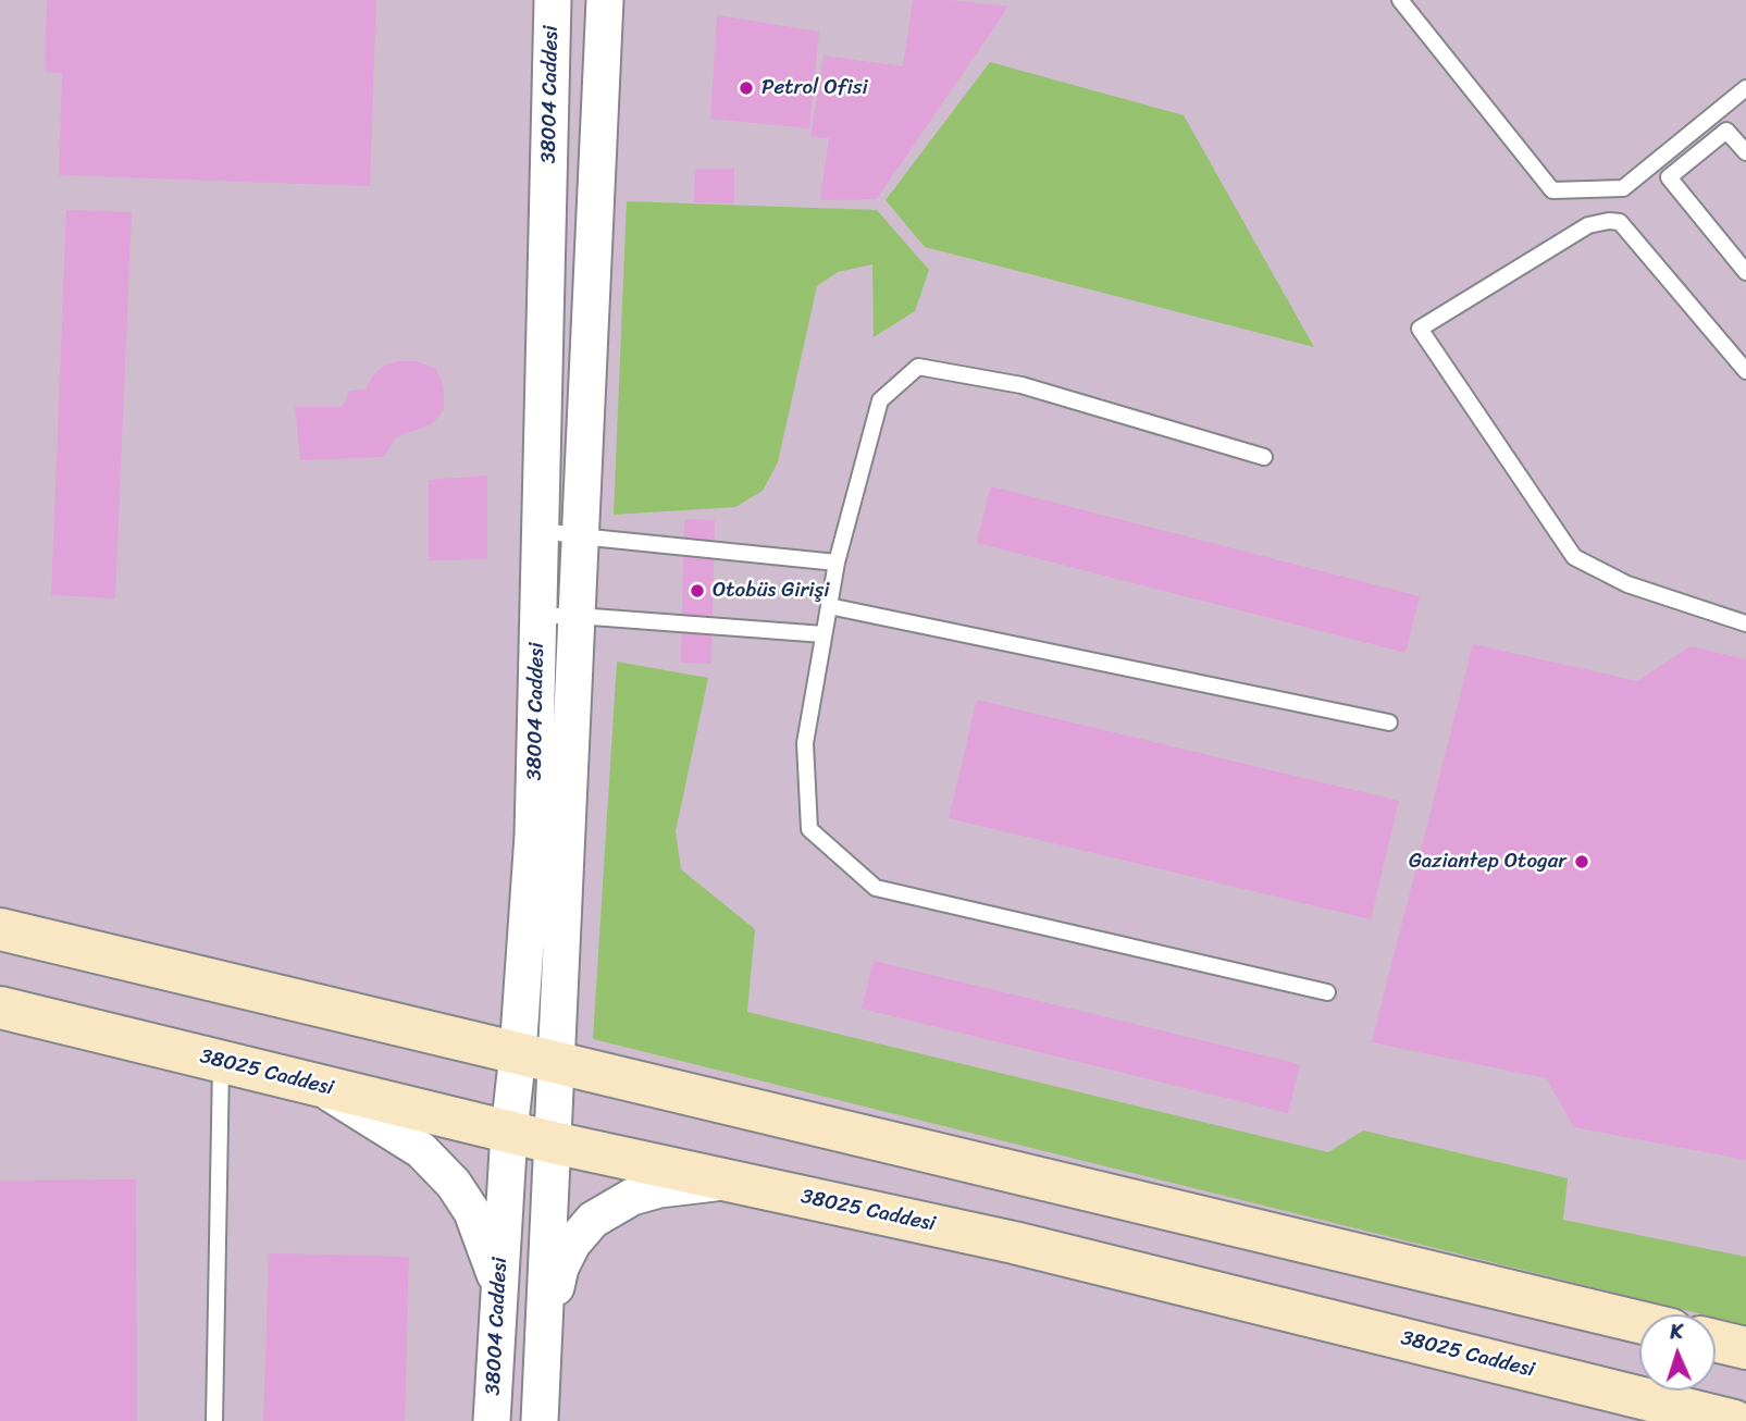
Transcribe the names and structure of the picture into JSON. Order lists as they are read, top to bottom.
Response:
{
  "streets": {
    "main road": ["38025 Caddesi"],
    "street": ["38004 Caddesi"]
  },
  "crossings": [
    ["38004 Caddesi", "38025 Caddesi"]
  ],
  "places": ["Petrol Ofisi", "Otobüs Girişi", "Gaziantep Otogar"],
  "north": "top"
}
